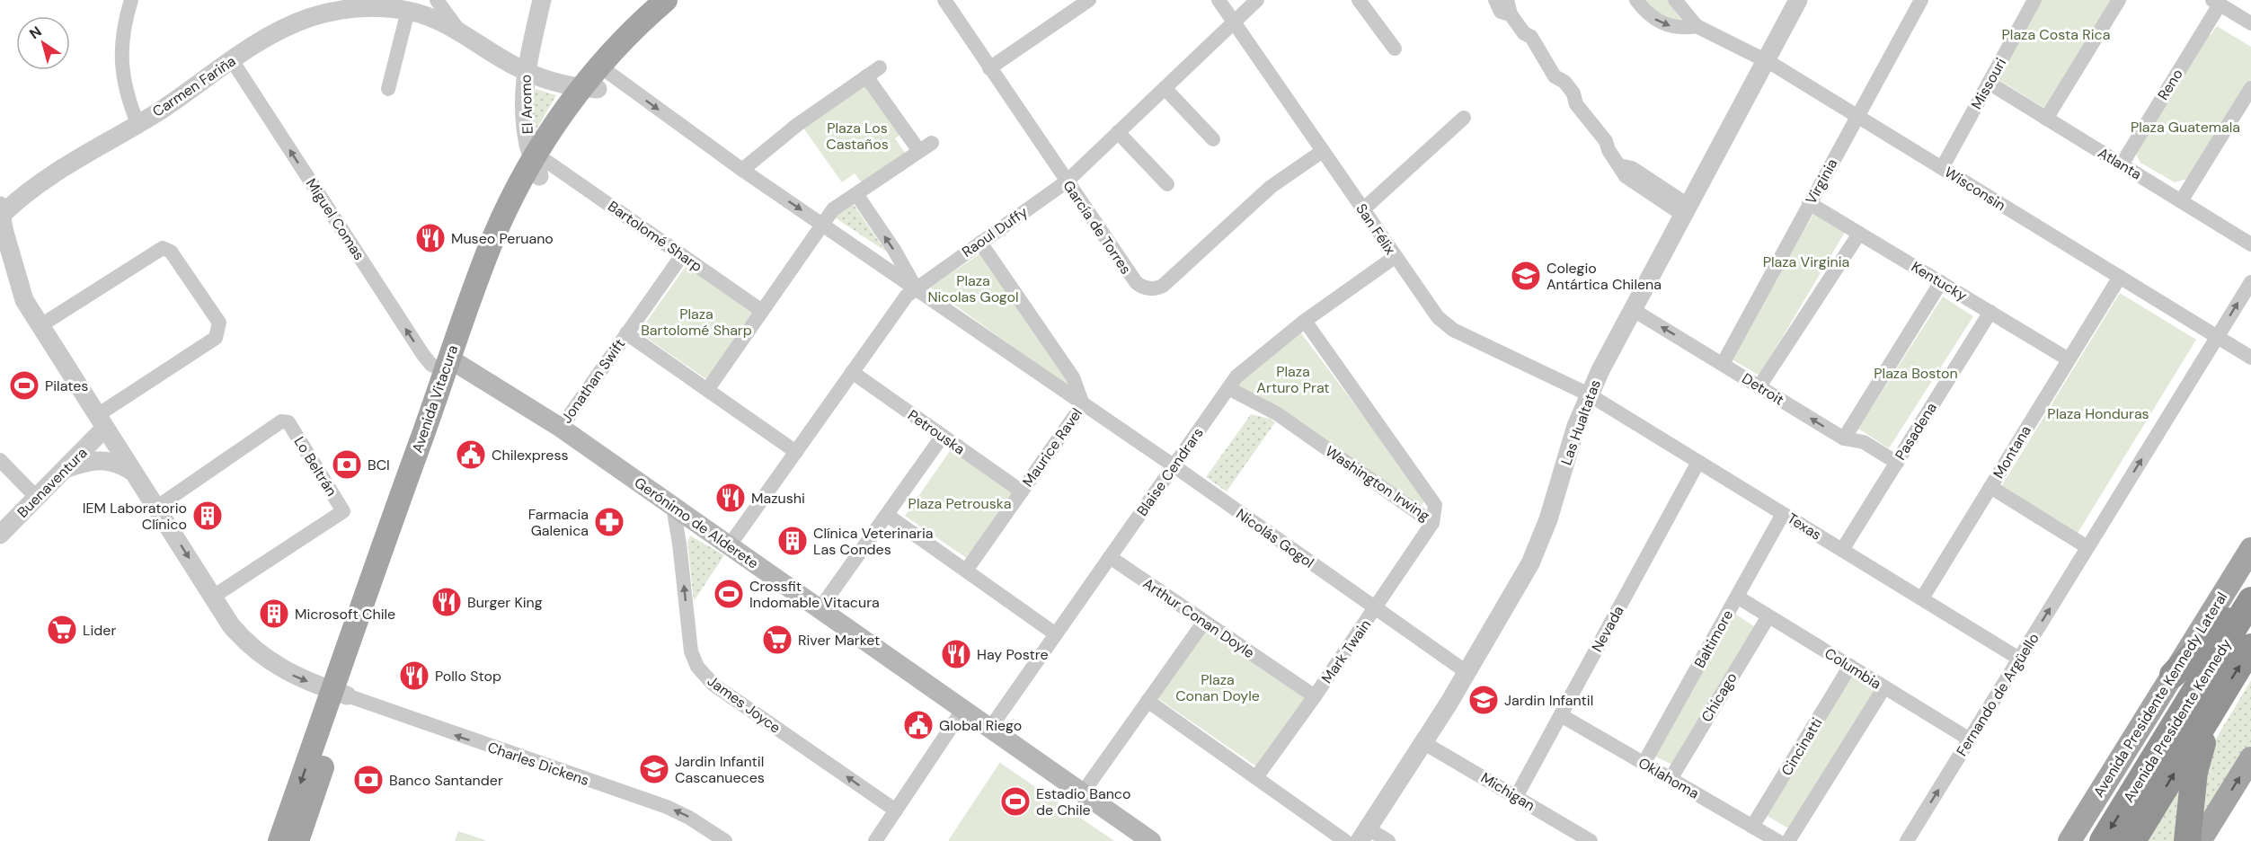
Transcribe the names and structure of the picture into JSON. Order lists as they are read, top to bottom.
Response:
{
  "streets": {
    "highway": ["Avenida Presidente Kennedy"],
    "main road": ["Avenida Vitacura", "Gerónimo de Alderete", "Avenida Presidente Kennedy Lateral"],
    "street": [
      "Missouri",
      "Reno",
      "Carmen Fariña",
      "El Aromo",
      "Atlanta",
      "Virginia",
      "Wisconsin",
      "Miguel Comas",
      "García de Torres",
      "San Félix",
      "Raoul Duffy",
      "Bartolomé Sharp",
      "Kentucky",
      "Jonathan Swift",
      "Detroit",
      "Las Hualtatas",
      "Pasadena",
      "Petrouska",
      "Maurice Ravel",
      "Montana",
      "Lo Beltrán",
      "Blaise Cendrars",
      "Buenaventura",
      "Washington Irwing",
      "Texas",
      "Nicolás Gogol",
      "Arthur Conan Doyle",
      "Nevada",
      "Baltimore",
      "Mark Twain",
      "Columbia",
      "Fernando de Argüello",
      "Chicago",
      "James Joyce",
      "Cincinatti",
      "Charles Dickens",
      "Oklahoma",
      "Michigan"
    ]
  },
  "crossings": [
    ["Missouri", "Atlanta"],
    ["Missouri", "Wisconsin"],
    ["Reno", "Atlanta"],
    ["Carmen Fariña", "El Aromo"],
    ["Carmen Fariña", "Miguel Comas"],
    ["Carmen Fariña", "Avenida Vitacura"],
    ["Carmen Fariña", "Nicolás Gogol"],
    ["El Aromo", "Bartolomé Sharp"],
    ["El Aromo", "Avenida Vitacura"],
    ["Virginia", "Wisconsin"],
    ["Virginia", "Kentucky"],
    ["Virginia", "Detroit"],
    ["Wisconsin", "Las Hualtatas"],
    ["Wisconsin", "Montana"],
    ["Wisconsin", "Fernando de Argüello"],
    ["Miguel Comas", "Avenida Vitacura"],
    ["Miguel Comas", "Gerónimo de Alderete"],
    ["García de Torres", "San Félix"],
    ["García de Torres", "Raoul Duffy"],
    ["San Félix", "Raoul Duffy"],
    ["San Félix", "Las Hualtatas"],
    ["San Félix", "Blaise Cendrars"],
    ["San Félix", "Texas"],
    ["Raoul Duffy", "Petrouska"],
    ["Raoul Duffy", "Gerónimo de Alderete"],
    ["Raoul Duffy", "Nicolás Gogol"],
    ["Bartolomé Sharp", "Jonathan Swift"],
    ["Bartolomé Sharp", "Avenida Vitacura"],
    ["Kentucky", "Pasadena"],
    ["Kentucky", "Montana"],
    ["Jonathan Swift", "Gerónimo de Alderete"],
    ["Detroit", "Las Hualtatas"],
    ["Detroit", "Pasadena"],
    ["Avenida Vitacura", "Gerónimo de Alderete"],
    ["Avenida Vitacura", "Nicolás Gogol"],
    ["Avenida Vitacura", "Charles Dickens"],
    ["Las Hualtatas", "Texas"],
    ["Las Hualtatas", "Nicolás Gogol"],
    ["Las Hualtatas", "Michigan"],
    ["Pasadena", "Texas"],
    ["Petrouska", "Maurice Ravel"],
    ["Maurice Ravel", "Nicolás Gogol"],
    ["Montana", "Texas"],
    ["Blaise Cendrars", "Washington Irwing"],
    ["Blaise Cendrars", "Gerónimo de Alderete"],
    ["Blaise Cendrars", "Nicolás Gogol"],
    ["Blaise Cendrars", "Arthur Conan Doyle"],
    ["Washington Irwing", "Mark Twain"],
    ["Gerónimo de Alderete", "James Joyce"],
    ["Texas", "Nevada"],
    ["Texas", "Baltimore"],
    ["Texas", "Fernando de Argüello"],
    ["Nicolás Gogol", "Mark Twain"],
    ["Arthur Conan Doyle", "Mark Twain"],
    ["Nevada", "Oklahoma"],
    ["Nevada", "Michigan"],
    ["Baltimore", "Columbia"],
    ["Baltimore", "Oklahoma"],
    ["Columbia", "Fernando de Argüello"],
    ["Columbia", "Chicago"],
    ["Columbia", "Cincinatti"],
    ["Chicago", "Oklahoma"],
    ["Cincinatti", "Oklahoma"]
  ],
  "one_way": [
    "Miguel Comas",
    "Detroit",
    "Fernando de Argüello",
    "James Joyce",
    "Charles Dickens"
  ],
  "parks": [
    "Plaza Costa Rica",
    "Plaza Guatemala",
    "Plaza Los Castaños",
    "Plaza Virginia",
    "Plaza Nicolas Gogol",
    "Plaza Bartolomé Sharp",
    "Plaza Arturo Prat",
    "Plaza Boston",
    "Plaza Honduras",
    "Plaza Petrouska",
    "Plaza Conan Doyle"
  ],
  "places": {
    "restaurant": [
      "Museo Peruano",
      "Mazushi",
      "Burger King",
      "Hay Postre",
      "Pollo Stop"
    ],
    "school or university": ["Colegio Antártica Chilena", "Jardin Infantil", "Jardin Infantil Cascanueces"],
    "sports": ["Pilates", "Crossfit Indomable Vitacura", "Estadio Banco de Chile"],
    "public building": ["Chilexpress", "Global Riego"],
    "bank": ["BCI", "Banco Santander"],
    "building": ["IEM Laboratorio Clínico", "Clínica Veterinaria Las Condes", "Microsoft Chile"],
    "pharmacy": ["Farmacia Galenica"],
    "supermarket": ["Lider", "River Market"]
  },
  "north": "top left"
}
